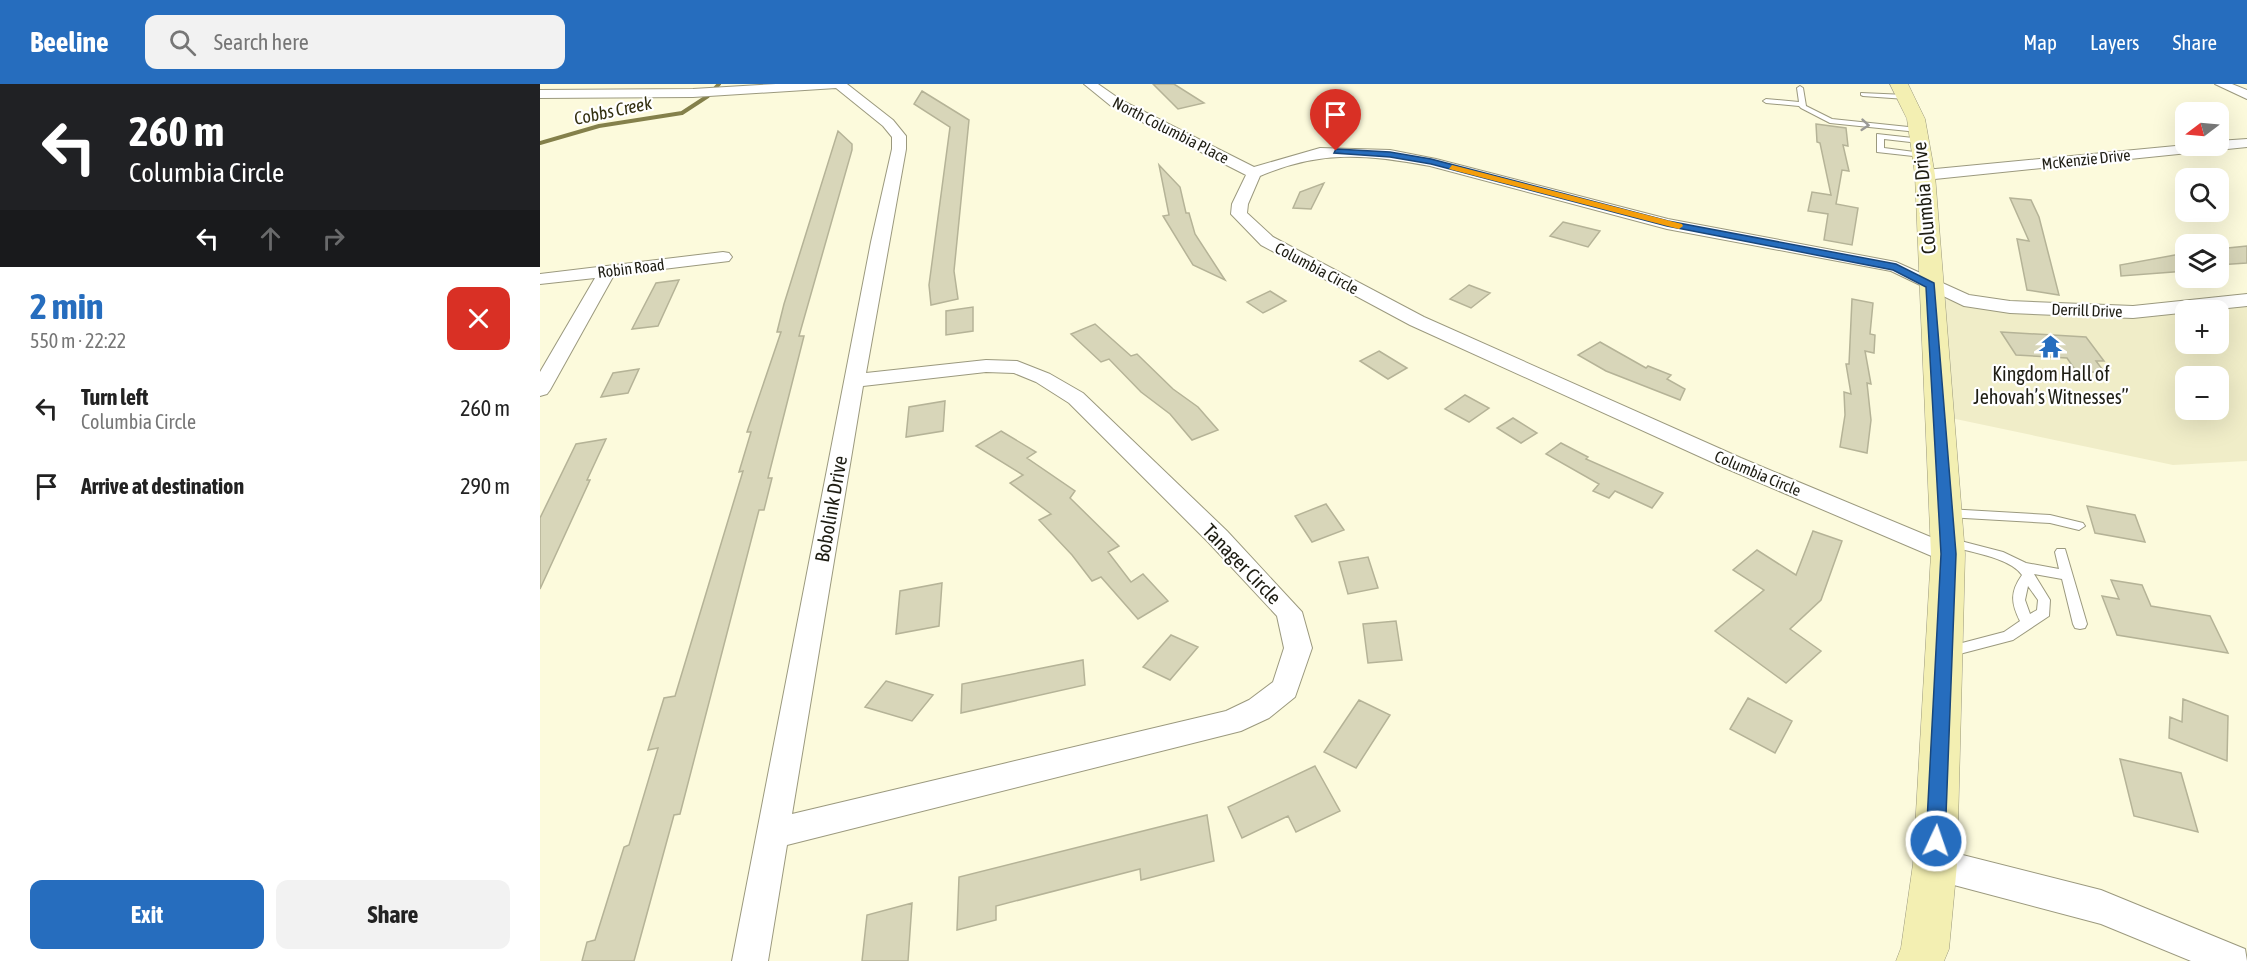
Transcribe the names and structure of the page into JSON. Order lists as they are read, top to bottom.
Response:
{
  "streets": {
    "main road": ["Columbia Drive"],
    "street": [
      "North Columbia Place",
      "McKenzie Drive",
      "Robin Road",
      "Columbia Circle",
      "Derrill Drive",
      "Bobolink Drive",
      "Tanager Circle"
    ]
  },
  "crossings": [
    ["North Columbia Place", "Columbia Circle"],
    ["McKenzie Drive", "Columbia Drive"],
    ["Columbia Drive", "Columbia Circle"],
    ["Columbia Drive", "Derrill Drive"],
    ["Bobolink Drive", "Tanager Circle"]
  ],
  "water": ["Cobbs Creek"],
  "places": {
    "temple": ["Kingdom Hall of Jehovah’s Witnesses”"]
  },
  "north": "left",
  "page": {
    "header": "Beeline",
    "search": "Search here",
    "nav": ["Map", "Layers", "Share"],
    "turn": ["260 m", "Columbia Circle"],
    "map_buttons": ["+", "−"],
    "heading": ["2 min", "550 m · 22:22"],
    "list": [
      {
        "name": "Turn left",
        "note": "Columbia Circle",
        "value": "260 m"
      },
      {
        "name": "Arrive at destination",
        "value": "290 m"
      }
    ],
    "buttons": ["Exit", "Share"]
  }
}
